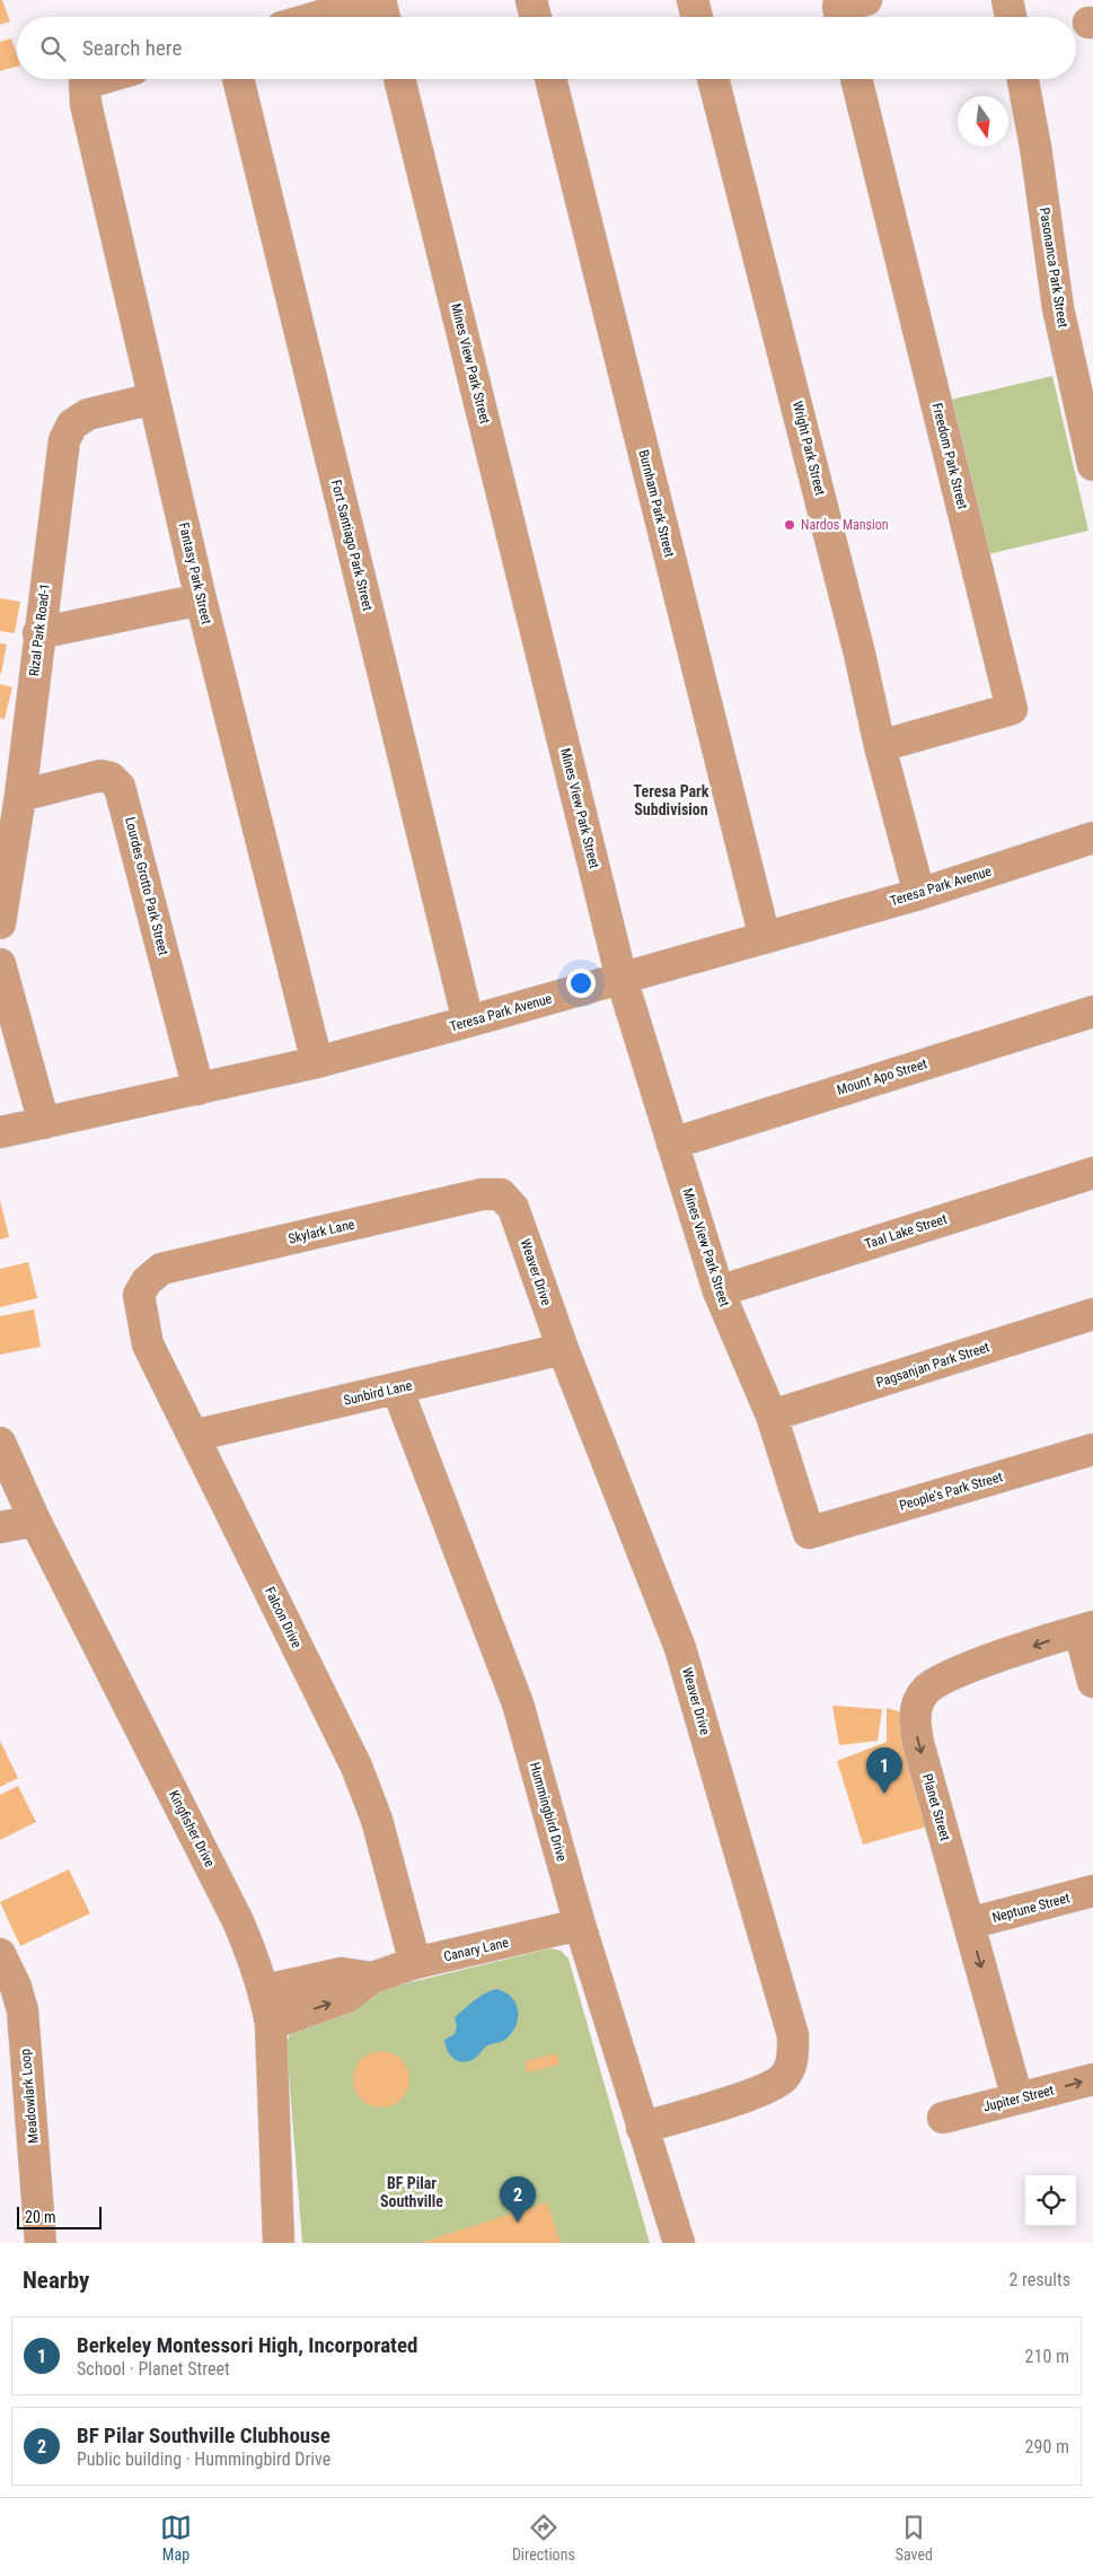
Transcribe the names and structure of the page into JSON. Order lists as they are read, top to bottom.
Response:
{
  "streets": {
    "street": [
      "Pasonanca Park Street",
      "Mines View Park Street",
      "Wright Park Street",
      "Freedom Park Street",
      "Burnham Park Street",
      "Fort Santiago Park Street",
      "Fantasy Park Street",
      "Rizal Park Road-1",
      "Lourdes Grotto Park Street",
      "Teresa Park Avenue",
      "Mount Apo Street",
      "Skylark Lane",
      "Taal Lake Street",
      "Weaver Drive",
      "Pagsanjan Park Street",
      "Sunbird Lane",
      "People's Park Street",
      "Falcon Drive",
      "Planet Street",
      "Hummingbird Drive",
      "Kingfisher Drive",
      "Neptune Street",
      "Canary Lane",
      "Meadowlark Loop",
      "Jupiter Street"
    ]
  },
  "crossings": [
    ["Mines View Park Street", "Teresa Park Avenue"],
    ["Mines View Park Street", "Mount Apo Street"],
    ["Mines View Park Street", "Taal Lake Street"],
    ["Mines View Park Street", "Pagsanjan Park Street"],
    ["Mines View Park Street", "People's Park Street"],
    ["Wright Park Street", "Freedom Park Street"],
    ["Wright Park Street", "Teresa Park Avenue"],
    ["Burnham Park Street", "Teresa Park Avenue"],
    ["Fort Santiago Park Street", "Teresa Park Avenue"],
    ["Fantasy Park Street", "Rizal Park Road-1"],
    ["Fantasy Park Street", "Teresa Park Avenue"],
    ["Rizal Park Road-1", "Lourdes Grotto Park Street"],
    ["Lourdes Grotto Park Street", "Teresa Park Avenue"],
    ["Skylark Lane", "Weaver Drive"],
    ["Skylark Lane", "Falcon Drive"],
    ["Weaver Drive", "Sunbird Lane"],
    ["Weaver Drive", "Hummingbird Drive"],
    ["Sunbird Lane", "Falcon Drive"],
    ["Sunbird Lane", "Hummingbird Drive"],
    ["Falcon Drive", "Canary Lane"],
    ["Planet Street", "Neptune Street"],
    ["Planet Street", "Jupiter Street"],
    ["Hummingbird Drive", "Canary Lane"],
    ["Kingfisher Drive", "Canary Lane"]
  ],
  "one_way": ["Jupiter Street"],
  "districts": ["Teresa Park Subdivision", "BF Pilar Southville"],
  "places": ["Nardos Mansion"],
  "scale_bar": "20 m",
  "north": "bottom",
  "page": {
    "search": "Search here",
    "pins": ["1", "2"],
    "scale": "20 m",
    "heading": ["Nearby", "2 results"],
    "list": [
      {
        "mark": "1",
        "name": "Berkeley Montessori High, Incorporated",
        "note": "School · Planet Street",
        "value": "210 m"
      },
      {
        "mark": "2",
        "name": "BF Pilar Southville Clubhouse",
        "note": "Public building · Hummingbird Drive",
        "value": "290 m"
      }
    ],
    "nav": ["Map", "Directions", "Saved"]
  }
}
